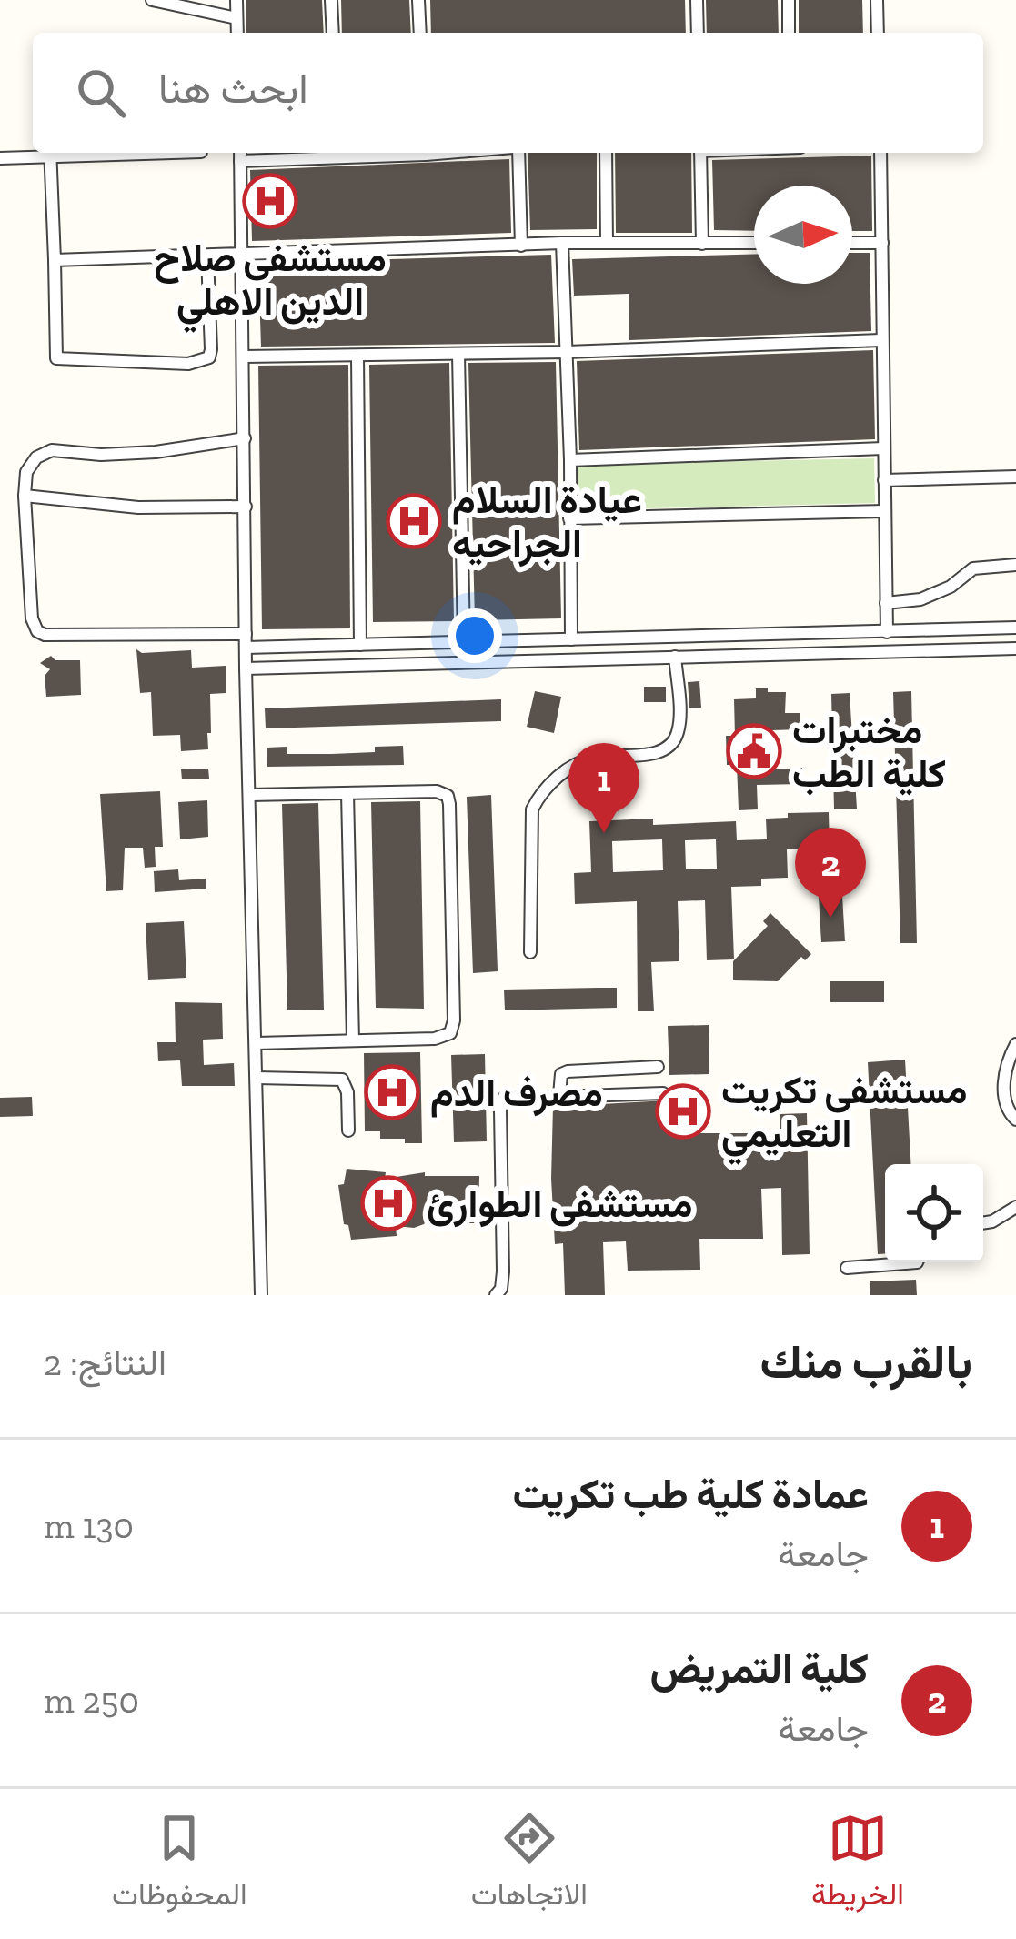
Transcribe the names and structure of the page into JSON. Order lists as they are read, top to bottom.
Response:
{
  "places": {
    "hospital": [
      "مستشفى صلاح الدين الاهلي",
      "عيادة السلام الجراحيه",
      "مصرف الدم",
      "مستشفى تكريت التعليمي",
      "مستشفى الطوارئ"
    ],
    "public building": ["مختبرات كلية الطب"]
  },
  "north": "right",
  "page": {
    "search": "ابحث هنا",
    "pins": ["1", "2"],
    "heading": ["بالقرب منك", "النتائج: 2"],
    "list": [
      {
        "mark": "1",
        "name": "عمادة كلية طب تكريت",
        "note": "جامعة",
        "value": "130 m"
      },
      {
        "mark": "2",
        "name": "كلية التمريض",
        "note": "جامعة",
        "value": "250 m"
      }
    ],
    "nav": ["الخريطة", "الاتجاهات", "المحفوظات"]
  }
}
